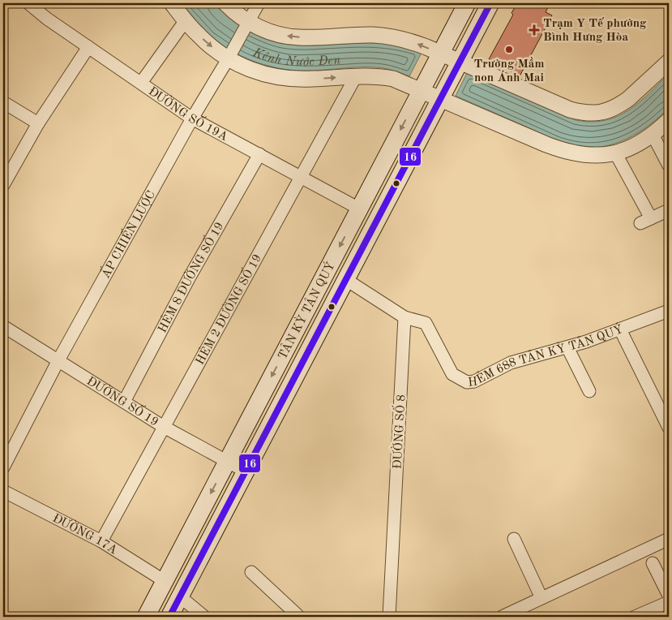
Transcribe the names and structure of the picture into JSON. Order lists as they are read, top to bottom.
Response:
{
  "streets": {
    "main road": ["TÂN KỲ TÂN QUÝ"],
    "street": [
      "ĐƯỜNG SỐ 19A",
      "ẤP CHIẾN LƯỢC",
      "HẺM 8 ĐƯỜNG SỐ 19",
      "HẺM 2 ĐƯỜNG SỐ 19",
      "HẺM 688 TÂN KỲ TÂN QUÝ",
      "ĐƯỜNG SỐ 19",
      "ĐƯỜNG SỐ 8",
      "ĐƯỜNG 17A"
    ]
  },
  "crossings": [
    ["ĐƯỜNG SỐ 19A", "ẤP CHIẾN LƯỢC"],
    ["ĐƯỜNG SỐ 19A", "HẺM 8 ĐƯỜNG SỐ 19"],
    ["ĐƯỜNG SỐ 19A", "HẺM 2 ĐƯỜNG SỐ 19"],
    ["ĐƯỜNG SỐ 19A", "TÂN KỲ TÂN QUÝ"],
    ["ẤP CHIẾN LƯỢC", "ĐƯỜNG SỐ 19"],
    ["HẺM 8 ĐƯỜNG SỐ 19", "ĐƯỜNG SỐ 19"],
    ["HẺM 2 ĐƯỜNG SỐ 19", "ĐƯỜNG SỐ 19"],
    ["HẺM 2 ĐƯỜNG SỐ 19", "ĐƯỜNG 17A"],
    ["TÂN KỲ TÂN QUÝ", "ĐƯỜNG SỐ 19"],
    ["TÂN KỲ TÂN QUÝ", "ĐƯỜNG 17A"],
    ["HẺM 688 TÂN KỲ TÂN QUÝ", "ĐƯỜNG SỐ 8"]
  ],
  "water": ["Kênh Nước Đen"],
  "places": {
    "health": ["Trạm Y Tế phường Bình Hưng Hòa"],
    "other": ["Trường Mầm non Ánh Mai"]
  },
  "lines": ["transit line 16"]
}
